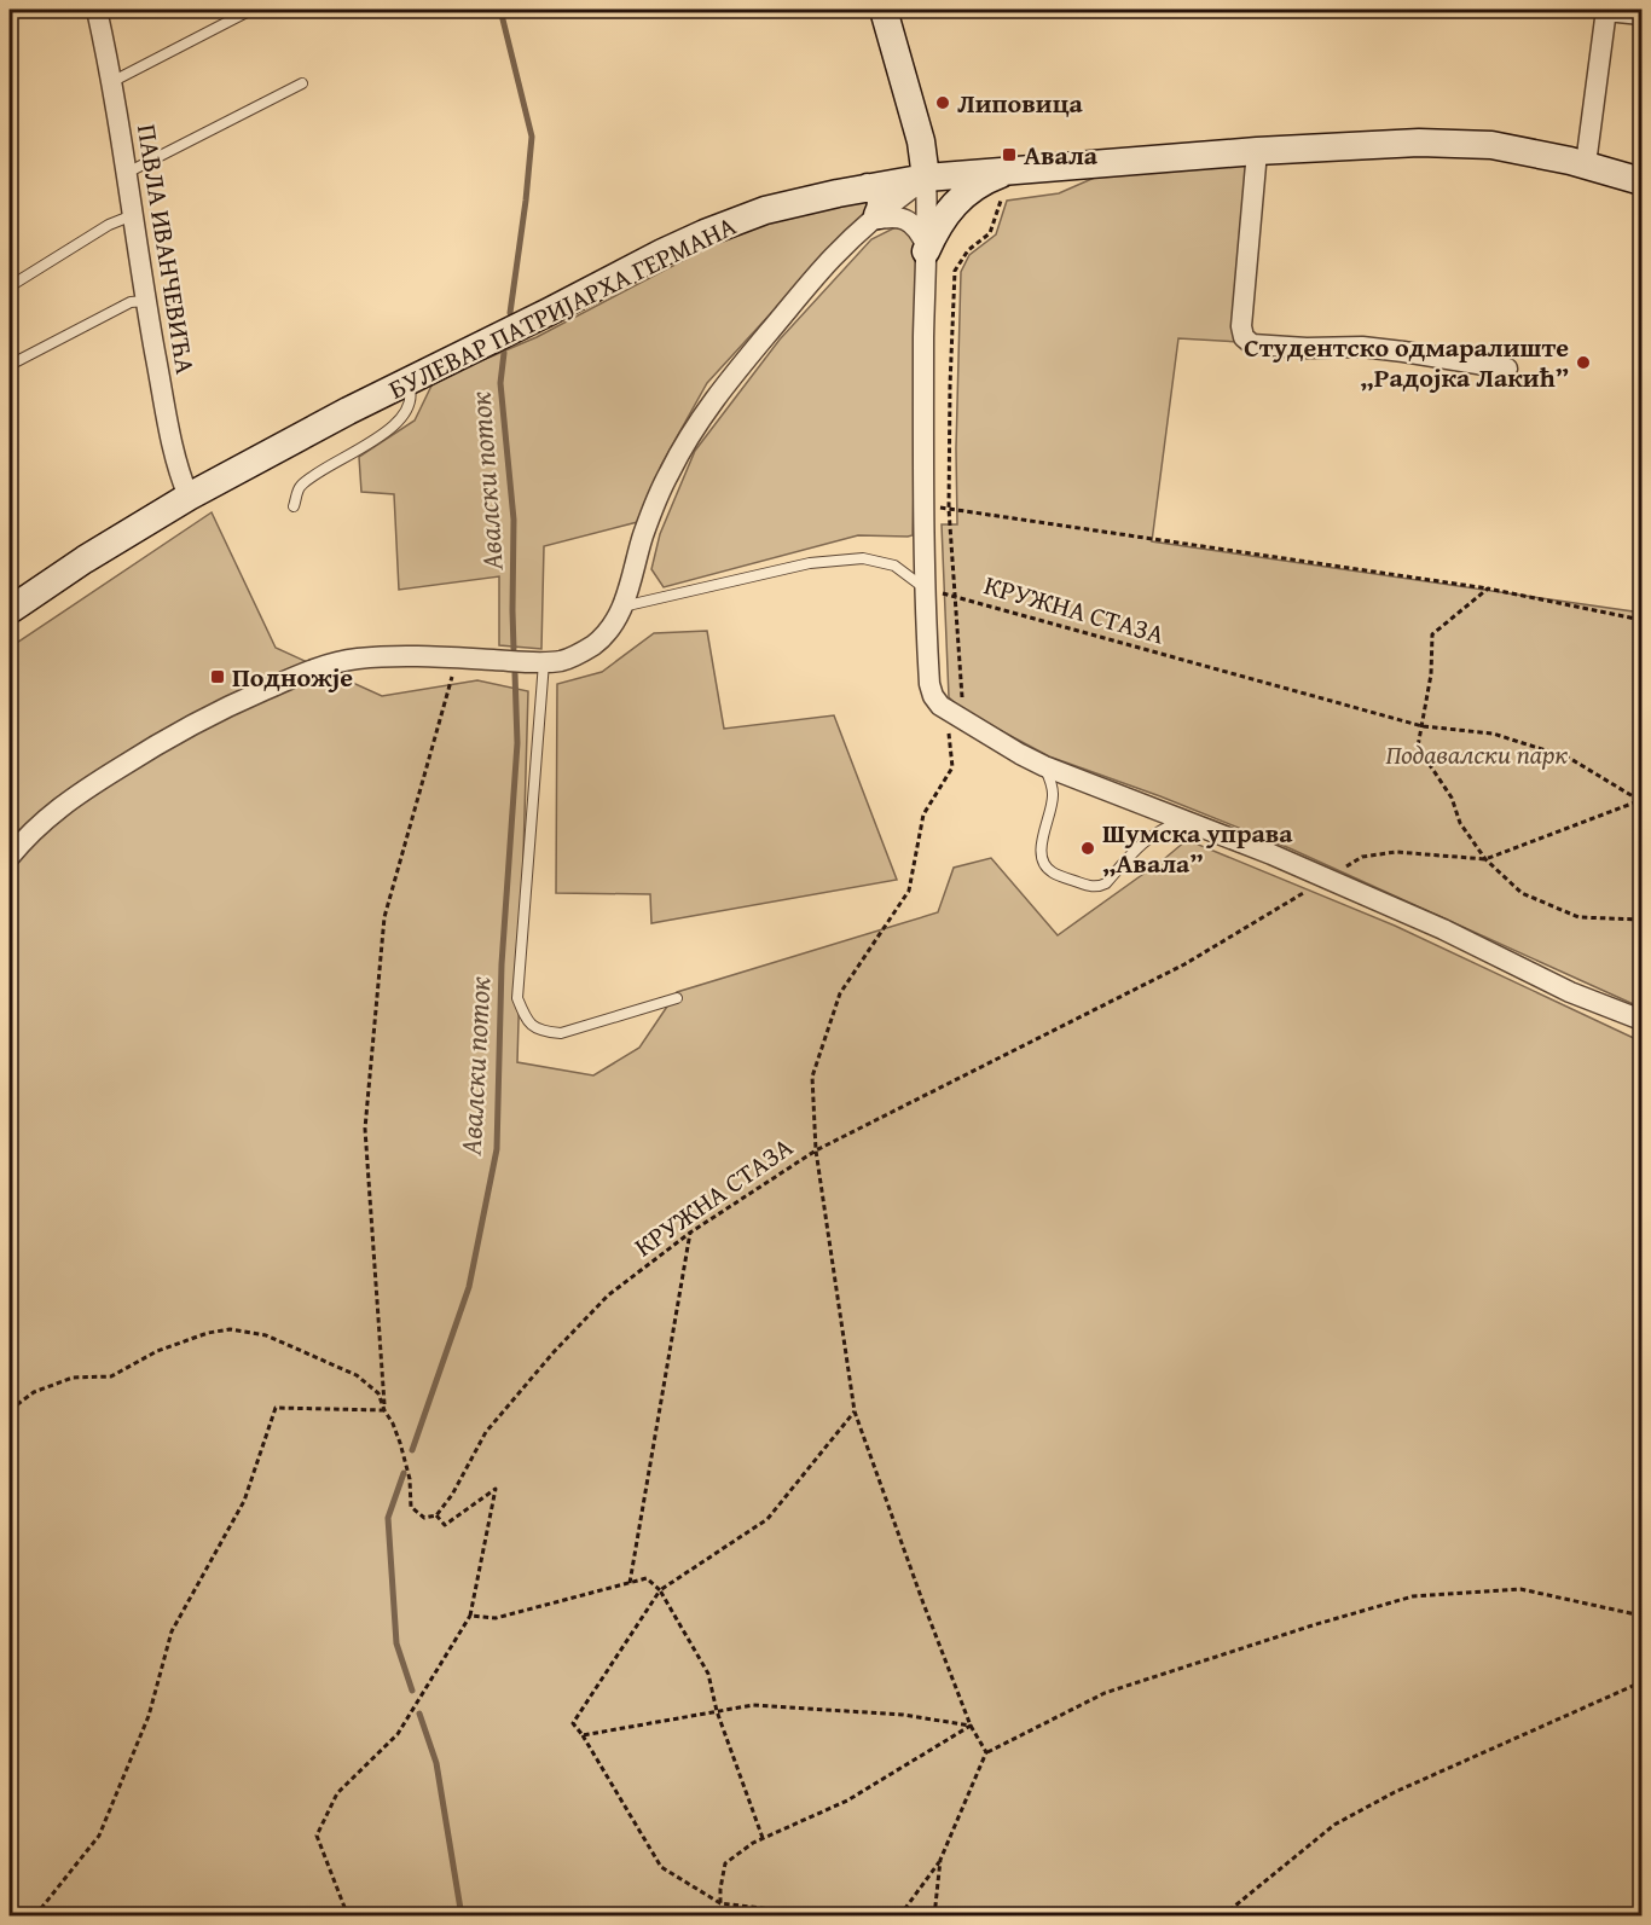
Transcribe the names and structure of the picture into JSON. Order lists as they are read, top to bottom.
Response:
{
  "streets": {
    "main road": ["БУЛЕВАР ПАТРИЈАРХА ГЕРМАНА"],
    "street": ["ПАВЛА ИВАНЧЕВИЋА"],
    "path": ["КРУЖНА СТАЗА"]
  },
  "crossings": [
    ["ПАВЛА ИВАНЧЕВИЋА", "БУЛЕВАР ПАТРИЈАРХА ГЕРМАНА"]
  ],
  "water": ["Авалски поток"],
  "parks": ["Подавалски парк"],
  "places": {
    "other": ["Липовица", "Студентско одмаралиште „Радојка Лакић”", "Шумска управа „Авала”"],
    "transit": ["Авала", "Подножје"]
  }
}
